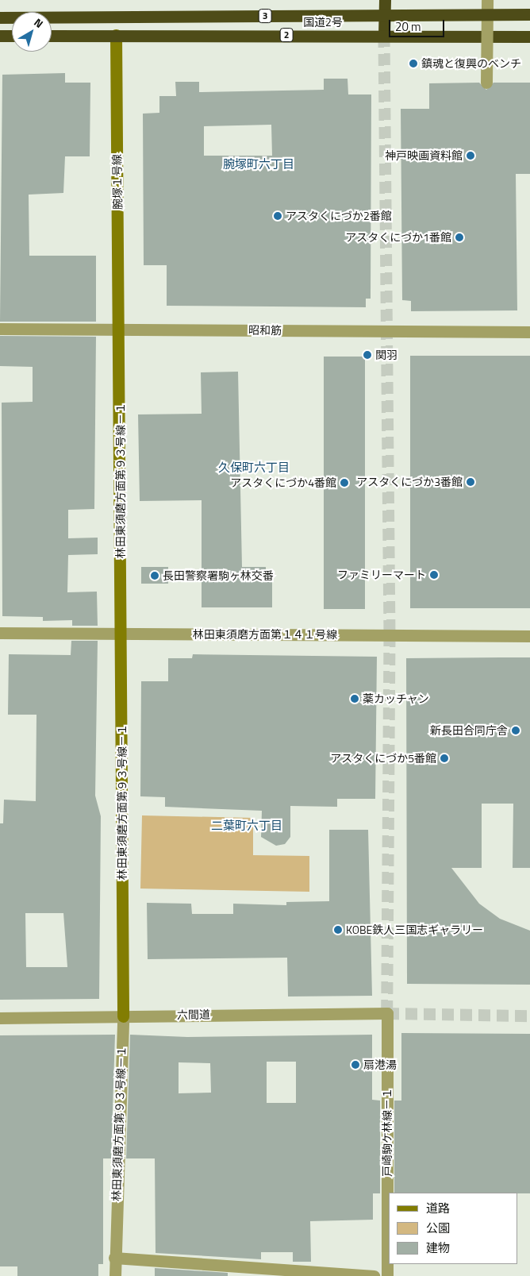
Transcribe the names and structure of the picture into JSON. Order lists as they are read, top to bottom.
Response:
{
  "streets": {
    "highway": ["3", "国道2号", "2"],
    "street": [
      "腕塚１号線",
      "昭和筋",
      "林田東須磨方面第９３号線－１",
      "林田東須磨方面第１４１号線",
      "六間道",
      "戸崎駒ケ林線－１"
    ]
  },
  "crossings": [
    ["国道2号", "腕塚１号線"],
    ["腕塚１号線", "昭和筋"],
    ["腕塚１号線", "林田東須磨方面第９３号線－１"],
    ["昭和筋", "林田東須磨方面第９３号線－１"],
    ["林田東須磨方面第９３号線－１", "林田東須磨方面第１４１号線"],
    ["林田東須磨方面第９３号線－１", "六間道"],
    ["六間道", "戸崎駒ケ林線－１"]
  ],
  "districts": ["腕塚町六丁目", "久保町六丁目", "二葉町六丁目"],
  "places": [
    "鎮魂と復興のベンチ",
    "神戸映画資料館",
    "アスタくにづか2番館",
    "アスタくにづか1番館",
    "関羽",
    "アスタくにづか3番館",
    "アスタくにづか4番館",
    "ファミリーマート",
    "長田警察署駒ヶ林交番",
    "薬カッチャン",
    "新長田合同庁舎",
    "アスタくにづか5番館",
    "KOBE鉄人三国志ギャラリー",
    "扇港湯"
  ],
  "legend": ["道路", "公園", "建物"],
  "scale_bar": "20 m",
  "north": "top right"
}
